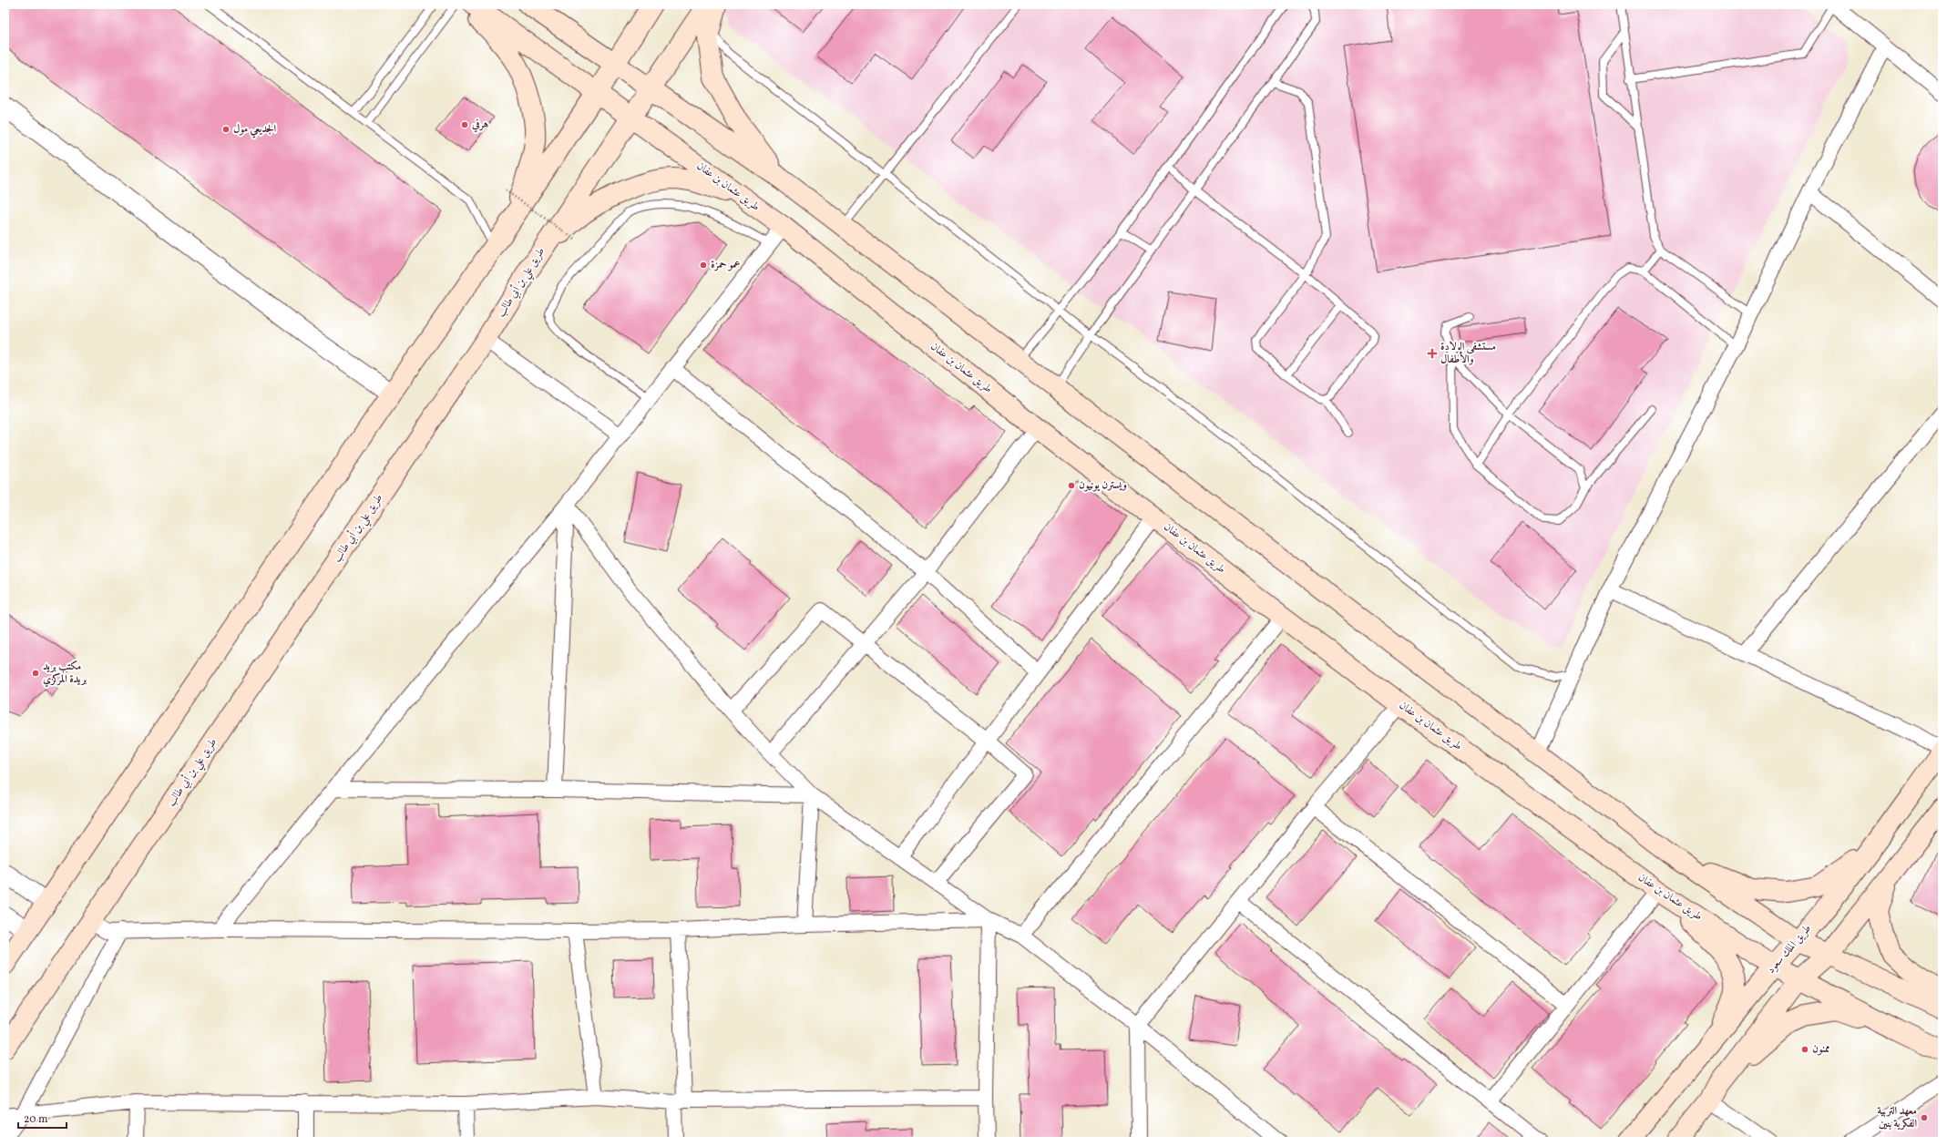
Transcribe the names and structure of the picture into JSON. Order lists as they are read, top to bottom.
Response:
{
  "streets": {
    "main road": ["طريق عثمان بن عفان", "طريق علي بن أبي طالب", "طريق الملك سعود"]
  },
  "crossings": [
    ["طريق عثمان بن عفان", "طريق علي بن أبي طالب"],
    ["طريق عثمان بن عفان", "طريق الملك سعود"]
  ],
  "places": {
    "other": [
      "هرفي",
      "الجديعي مول",
      "عمو حمزة",
      "ويسترن يونيون",
      "مكتب بريد بريدة المركزي",
      "ممنون",
      "معهد التربية الفكرية بنين"
    ],
    "health": ["مستشفى الولادة والأطفال"]
  },
  "scale_bar": "20 m"
}
